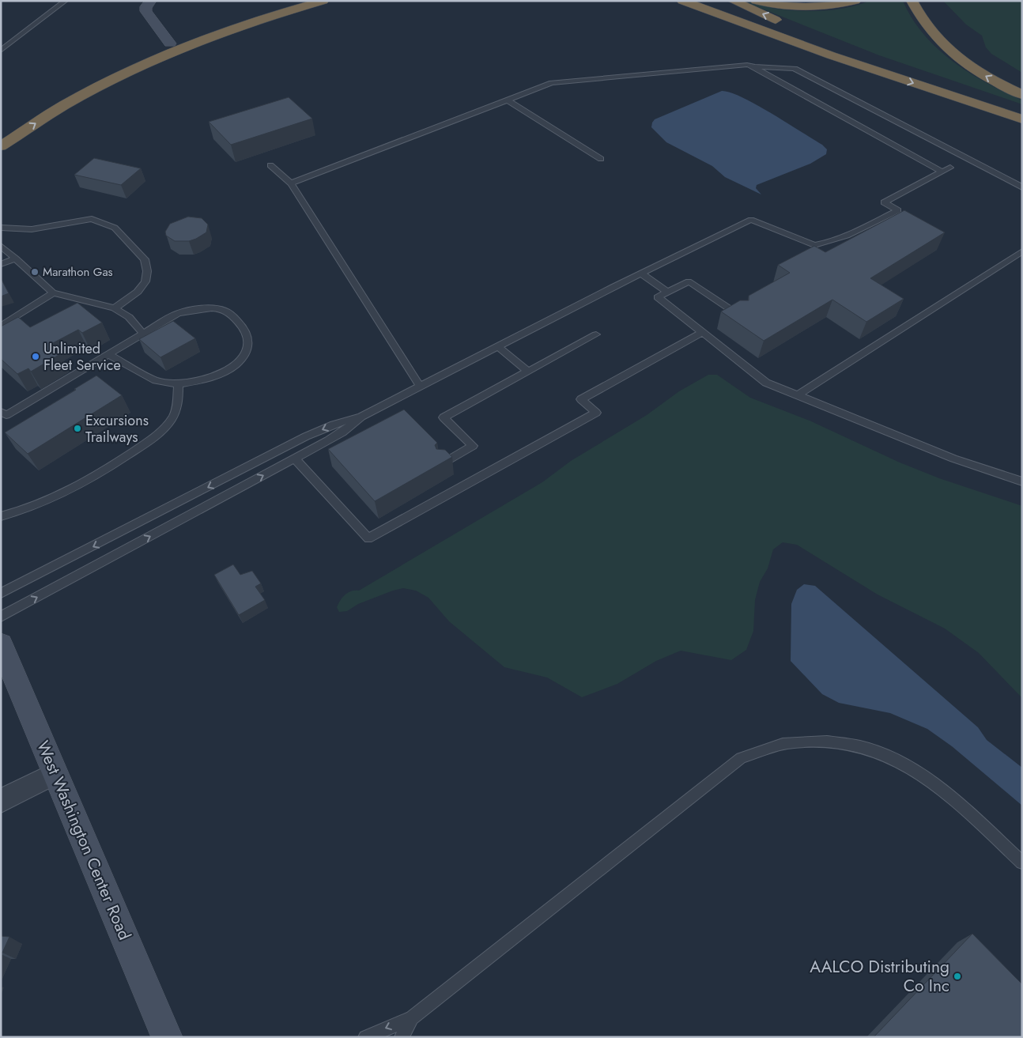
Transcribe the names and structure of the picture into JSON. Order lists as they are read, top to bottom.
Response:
{
  "streets": {
    "main road": ["West Washington Center Road"]
  },
  "places": [
    "Marathon Gas",
    "Unlimited Fleet Service",
    "Excursions Trailways",
    "AALCO Distributing Co Inc"
  ]
}
